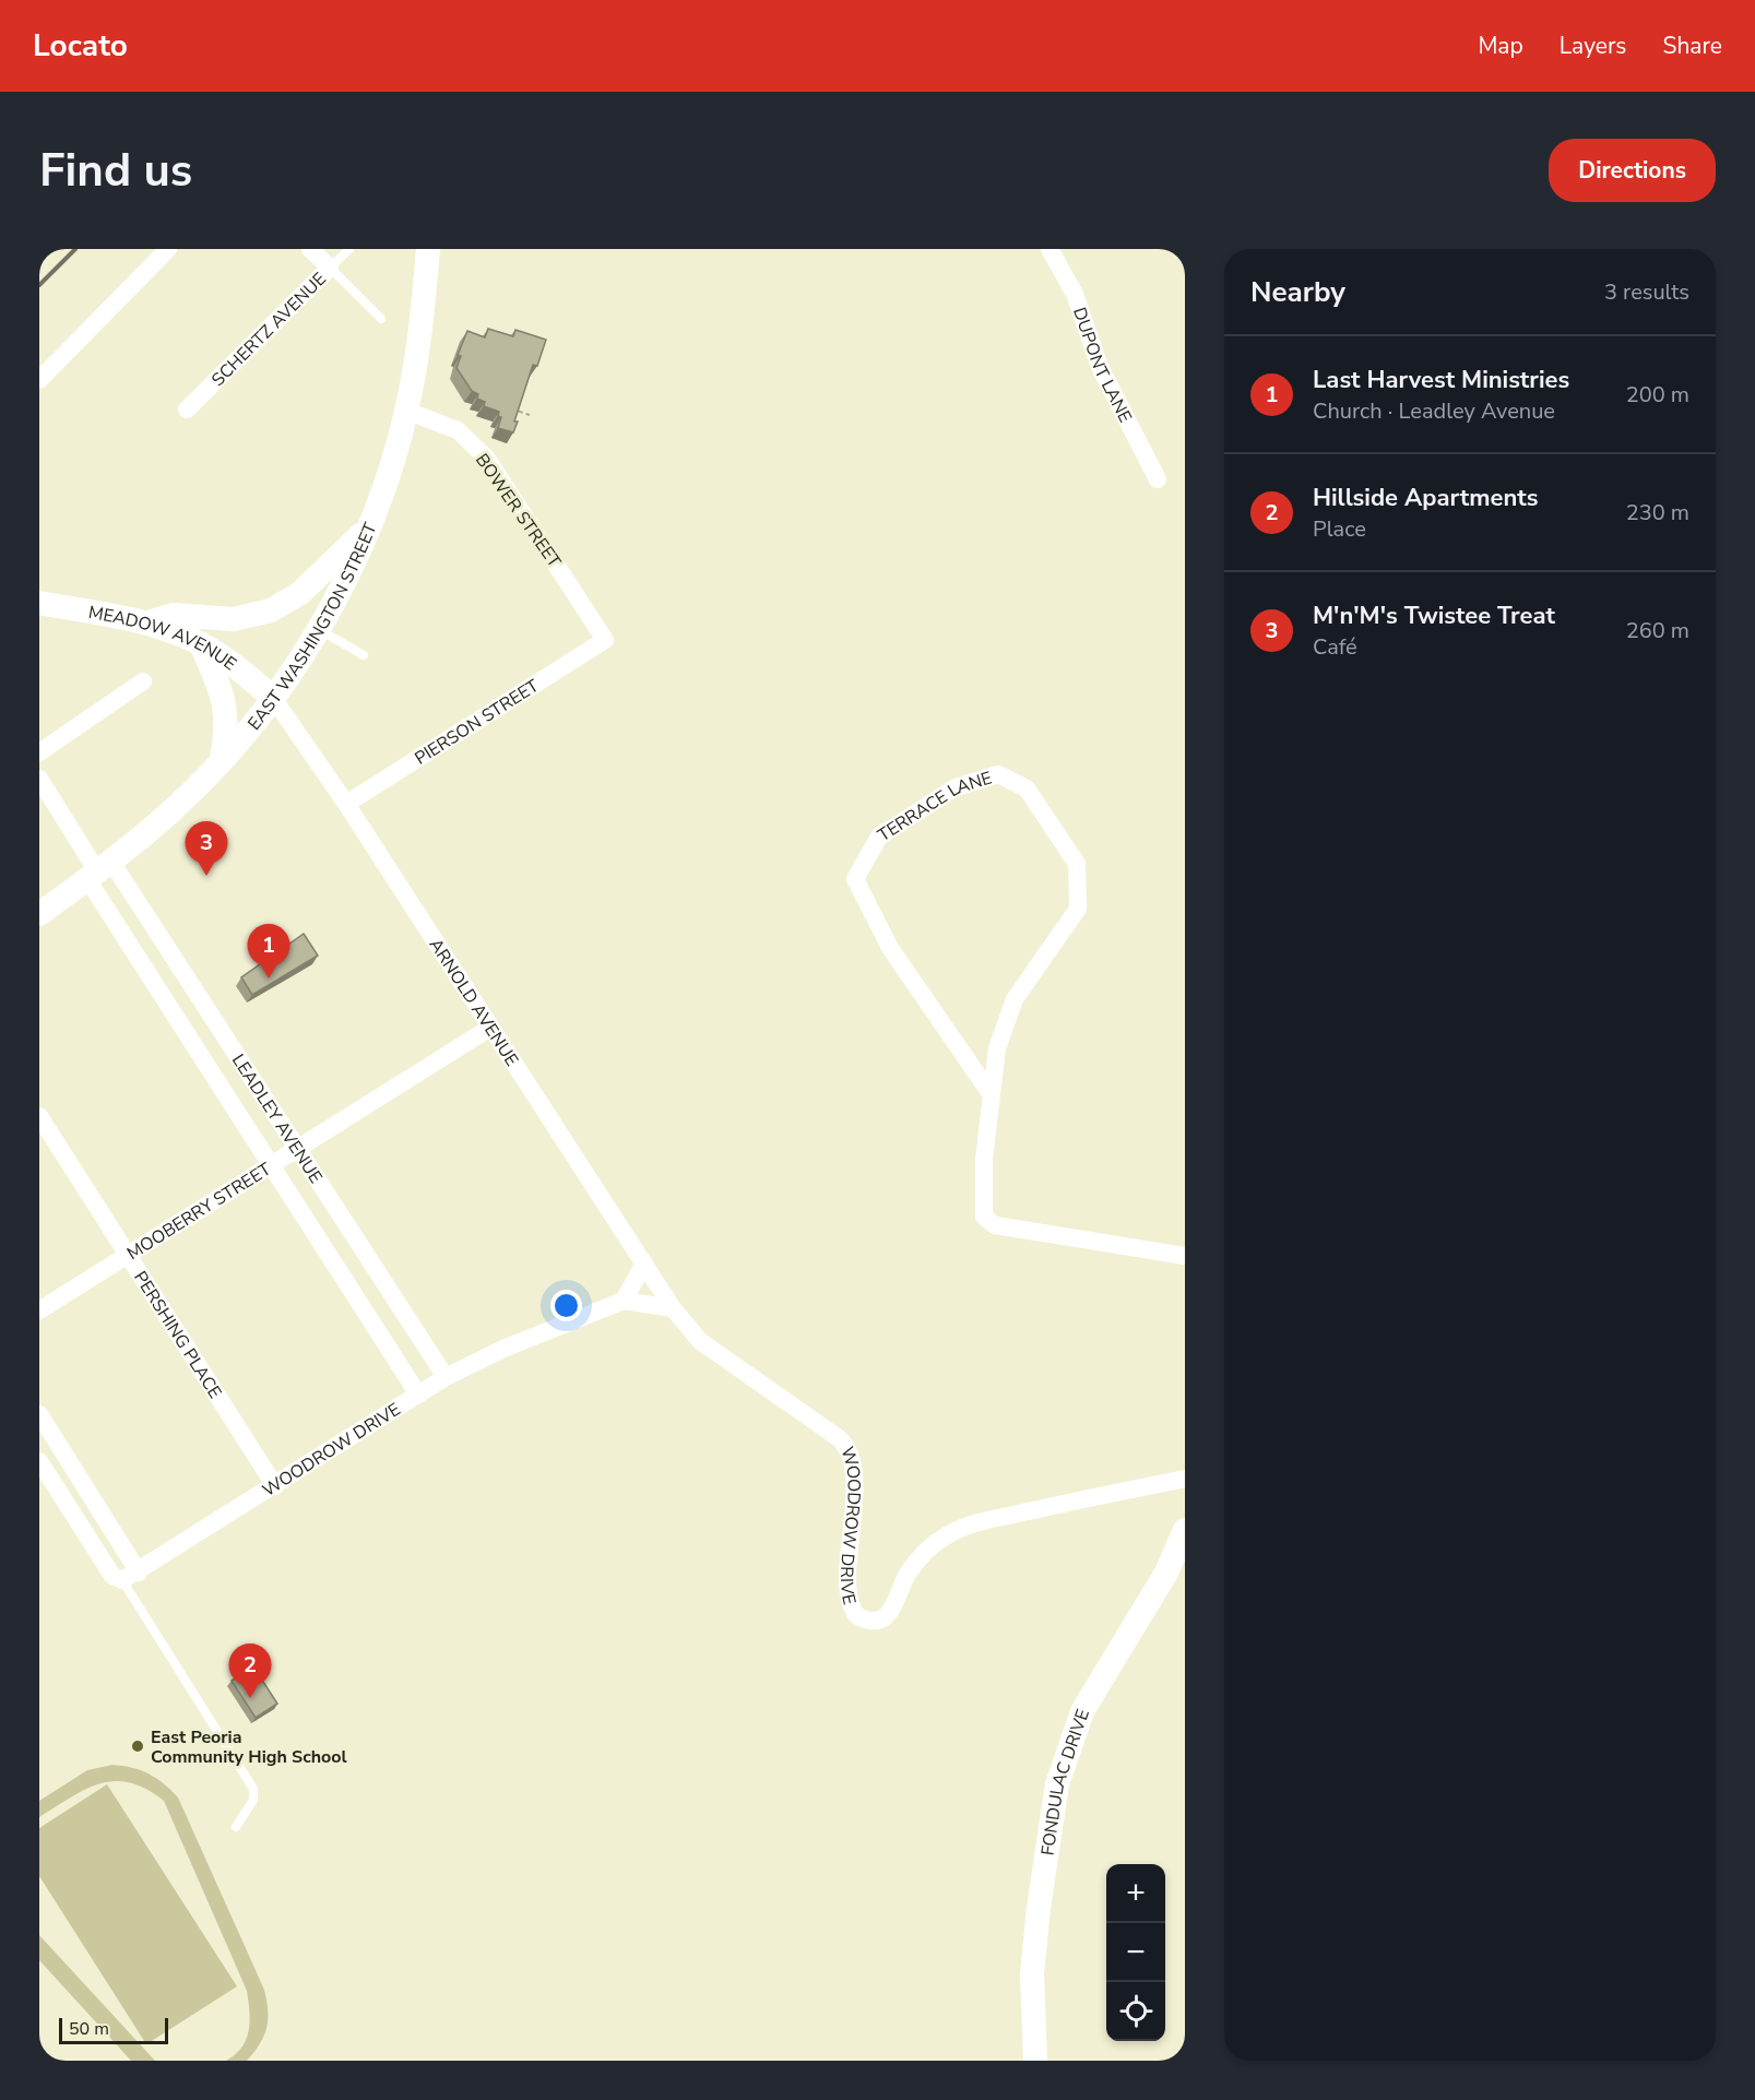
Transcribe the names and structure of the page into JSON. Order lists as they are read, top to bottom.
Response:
{
  "streets": {
    "main road": ["EAST WASHINGTON STREET", "MEADOW AVENUE", "FONDULAC DRIVE"],
    "street": [
      "SCHERTZ AVENUE",
      "DUPONT LANE",
      "BOWER STREET",
      "PIERSON STREET",
      "TERRACE LANE",
      "ARNOLD AVENUE",
      "LEADLEY AVENUE",
      "MOOBERRY STREET",
      "PERSHING PLACE",
      "WOODROW DRIVE"
    ]
  },
  "crossings": [
    ["BOWER STREET", "EAST WASHINGTON STREET"],
    ["BOWER STREET", "PIERSON STREET"],
    ["EAST WASHINGTON STREET", "MEADOW AVENUE"],
    ["EAST WASHINGTON STREET", "ARNOLD AVENUE"],
    ["EAST WASHINGTON STREET", "LEADLEY AVENUE"],
    ["MEADOW AVENUE", "ARNOLD AVENUE"],
    ["PIERSON STREET", "ARNOLD AVENUE"],
    ["ARNOLD AVENUE", "MOOBERRY STREET"],
    ["ARNOLD AVENUE", "WOODROW DRIVE"],
    ["LEADLEY AVENUE", "MOOBERRY STREET"],
    ["LEADLEY AVENUE", "WOODROW DRIVE"],
    ["MOOBERRY STREET", "PERSHING PLACE"],
    ["PERSHING PLACE", "WOODROW DRIVE"]
  ],
  "places": ["East Peoria Community High School"],
  "scale_bar": "50 m",
  "page": {
    "header": "Locato",
    "nav": ["Map", "Layers", "Share"],
    "buttons": "Directions",
    "title": "Find us",
    "heading": ["Nearby", "3 results"],
    "list": [
      {
        "mark": "1",
        "name": "Last Harvest Ministries",
        "note": "Church · Leadley Avenue",
        "value": "200 m"
      },
      {
        "mark": "2",
        "name": "Hillside Apartments",
        "note": "Place",
        "value": "230 m"
      },
      {
        "mark": "3",
        "name": "M'n'M's Twistee Treat",
        "note": "Café",
        "value": "260 m"
      }
    ],
    "pins": ["3", "1", "2"],
    "map_buttons": ["+", "−"],
    "scale": "50 m"
  }
}
